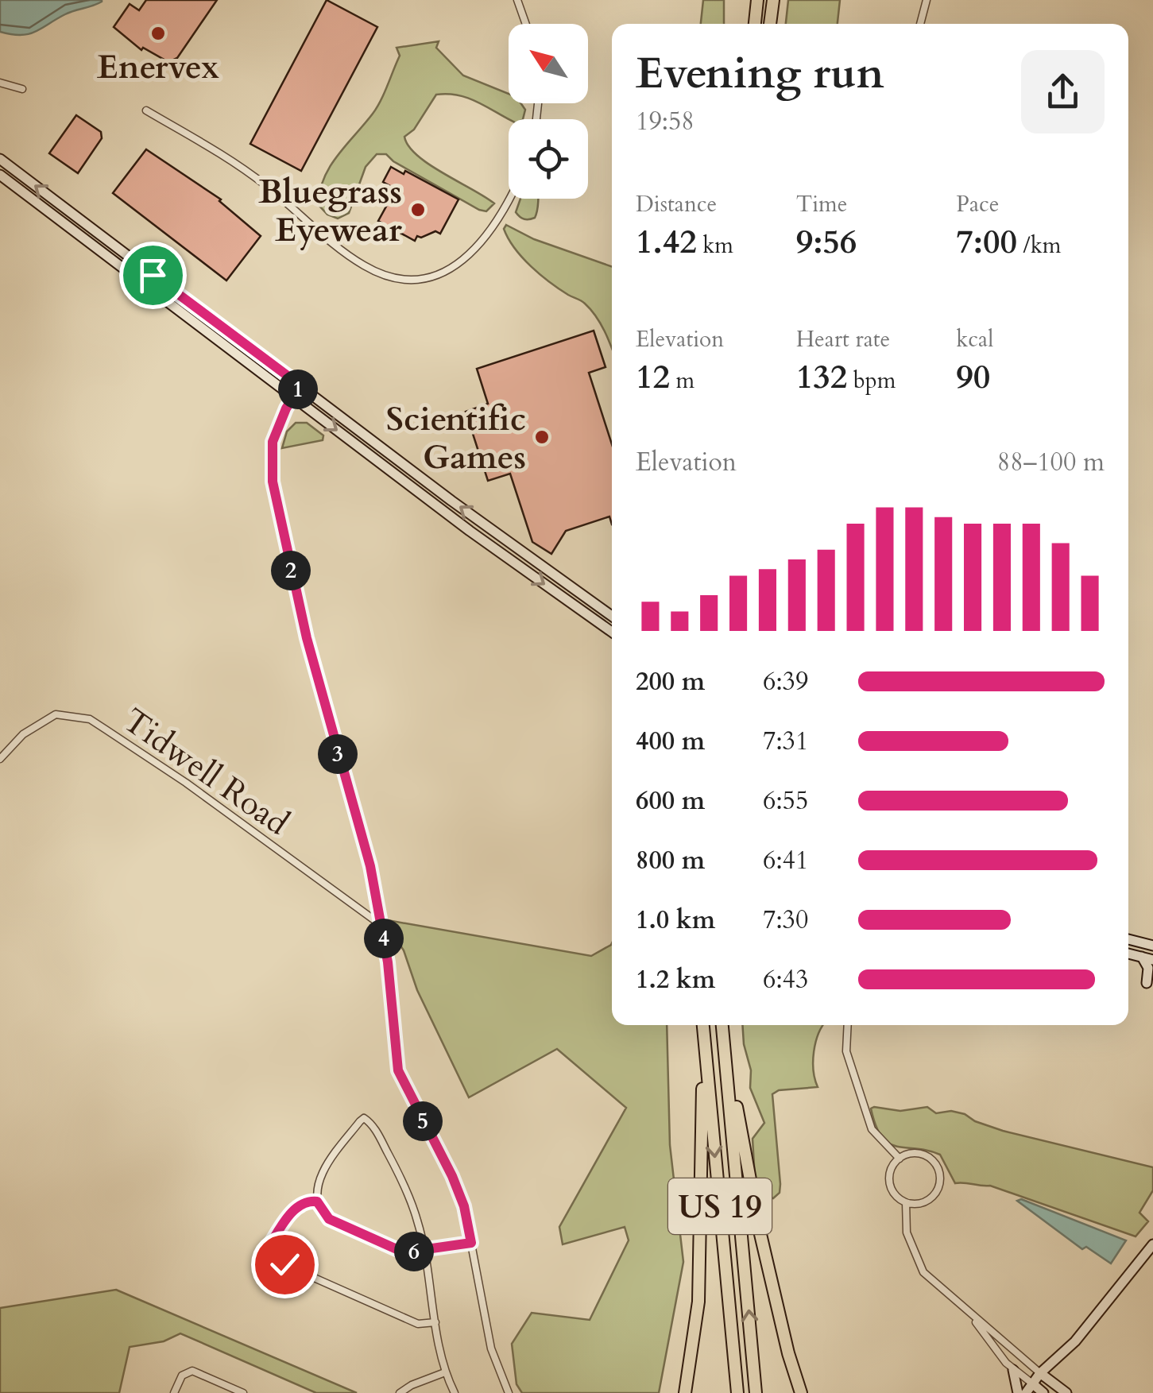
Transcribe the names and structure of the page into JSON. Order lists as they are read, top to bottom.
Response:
{
  "streets": {
    "highway": ["US 19"],
    "street": ["Tidwell Road"]
  },
  "places": ["Enervex", "Bluegrass Eyewear", "Scientific Games"],
  "north": "top left",
  "page": {
    "heading": ["Evening run", "19:58"],
    "stats": [
      ["Distance", "1.42 km"],
      ["Time", "9:56"],
      ["Pace", "7:00 /km"],
      ["Elevation", "12 m"],
      ["Heart rate", "132 bpm"],
      ["kcal", "90"]
    ],
    "pins": [
      "1",
      "2",
      "3",
      "4",
      "5",
      "6"
    ],
    "chart": ["Elevation", "88–100 m"],
    "list": [
      {
        "name": "200 m",
        "note": "6:39"
      },
      {
        "name": "400 m",
        "note": "7:31"
      },
      {
        "name": "600 m",
        "note": "6:55"
      },
      {
        "name": "800 m",
        "note": "6:41"
      },
      {
        "name": "1.0 km",
        "note": "7:30"
      },
      {
        "name": "1.2 km",
        "note": "6:43"
      }
    ]
  }
}
